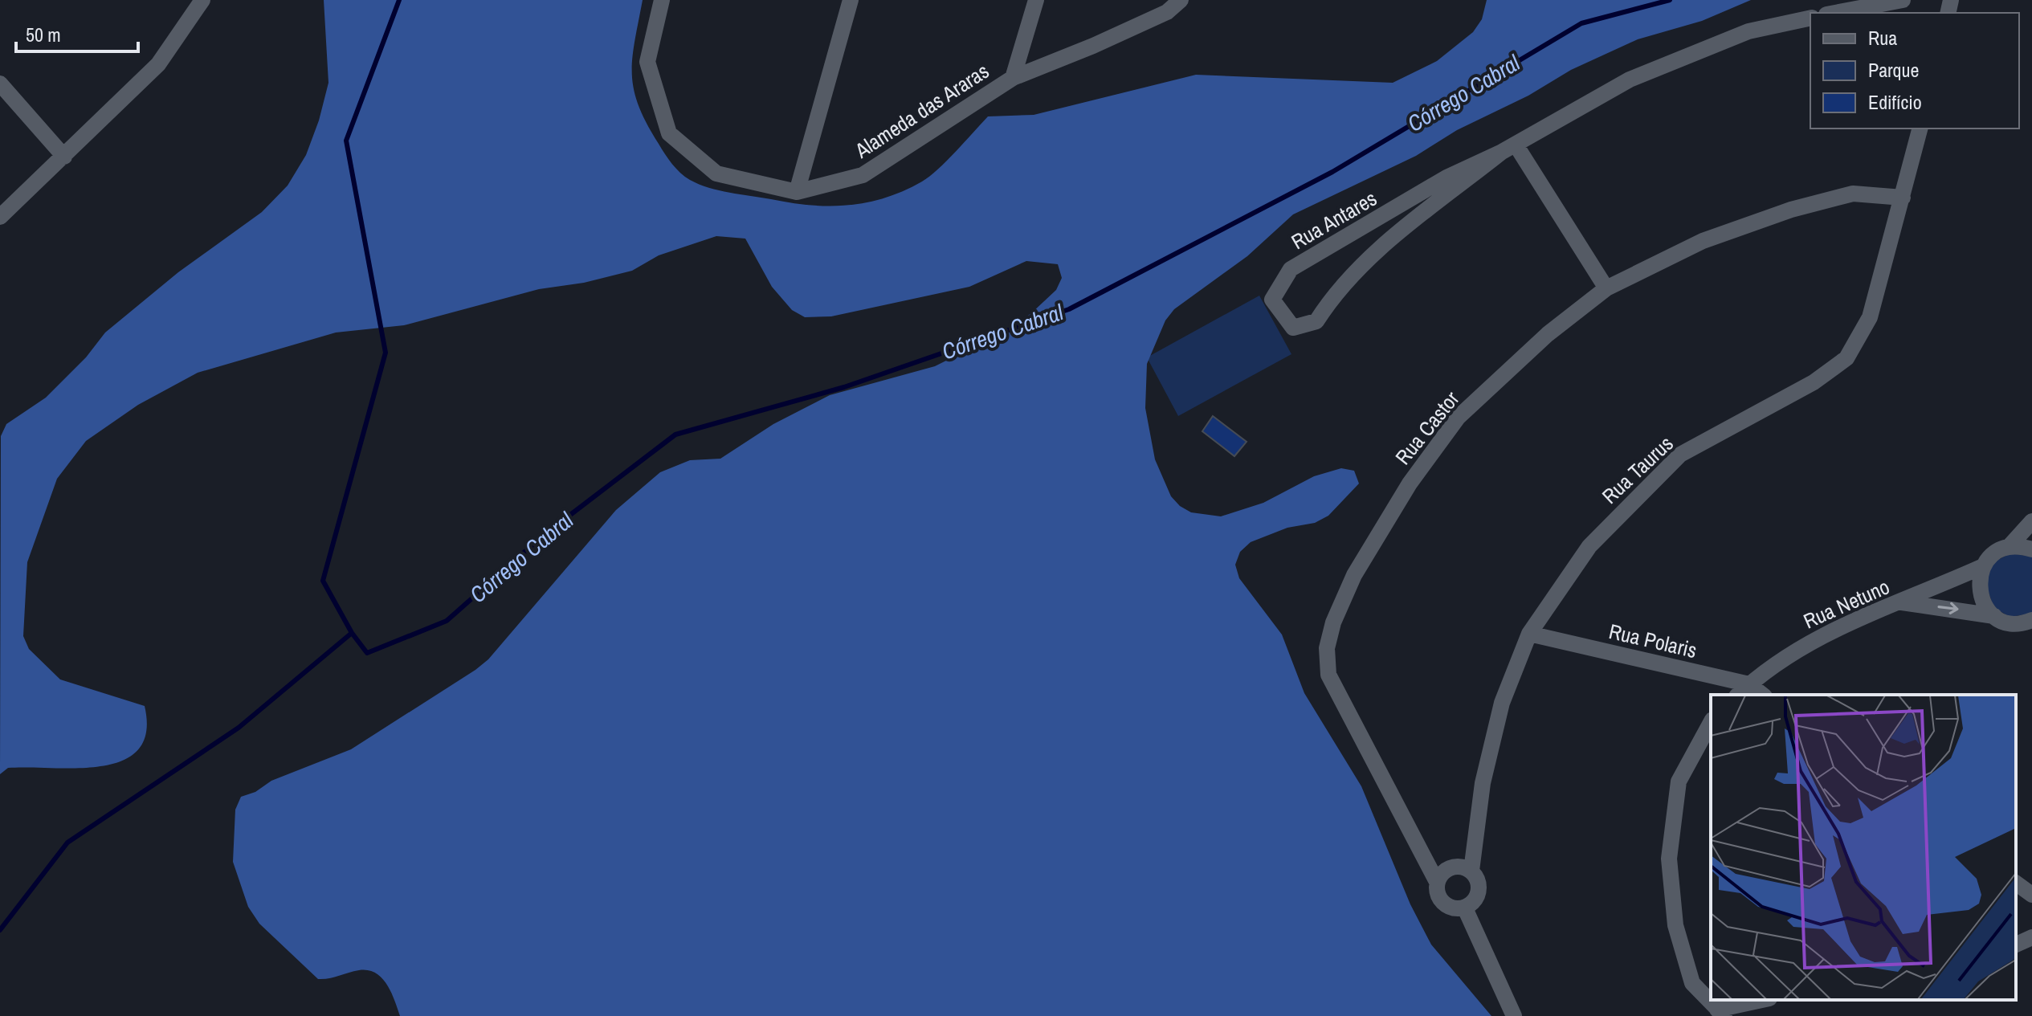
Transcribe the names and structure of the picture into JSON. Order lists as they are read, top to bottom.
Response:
{
  "streets": {
    "street": [
      "Alameda das Araras",
      "Rua Antares",
      "Rua Castor",
      "Rua Taurus",
      "Rua Netuno",
      "Rua Polaris"
    ]
  },
  "crossings": [
    ["Rua Castor", "Rua Taurus"],
    ["Rua Taurus", "Rua Polaris"],
    ["Rua Netuno", "Rua Polaris"]
  ],
  "water": ["Córrego Cabral"],
  "legend": ["Rua", "Parque", "Edifício"],
  "scale_bar": "50 m"
}
